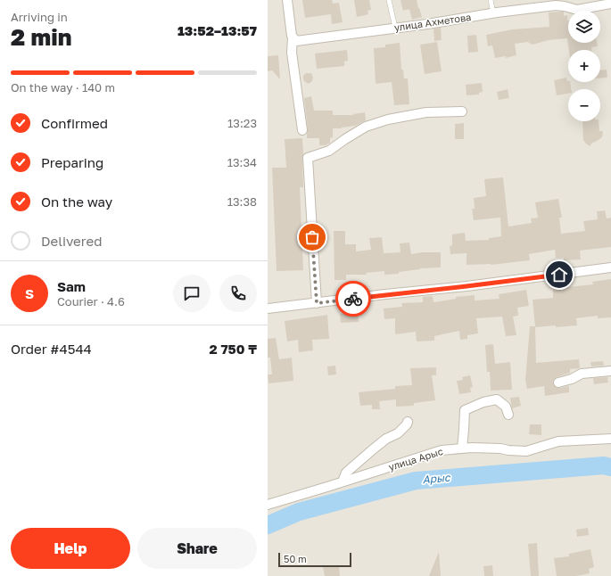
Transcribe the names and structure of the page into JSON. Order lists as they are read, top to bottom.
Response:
{
  "streets": {
    "street": ["улица Ахметова", "улица Арыс"]
  },
  "water": ["Арыс"],
  "scale_bar": "50 m",
  "page": {
    "heading": ["2 min", "Arriving in", "13:52–13:57"],
    "panel": [
      "Sam",
      "Courier · 4.6",
      "Order #4544",
      "2 750 ₸"
    ],
    "map_buttons": ["+", "−"],
    "bar": "On the way · 140 m",
    "list": [
      ["Confirmed", "13:23"],
      ["Preparing", "13:34"],
      ["On the way", "13:38"],
      "Delivered"
    ],
    "round": "S",
    "buttons": ["Help", "Share"],
    "scale": "50 m"
  }
}
